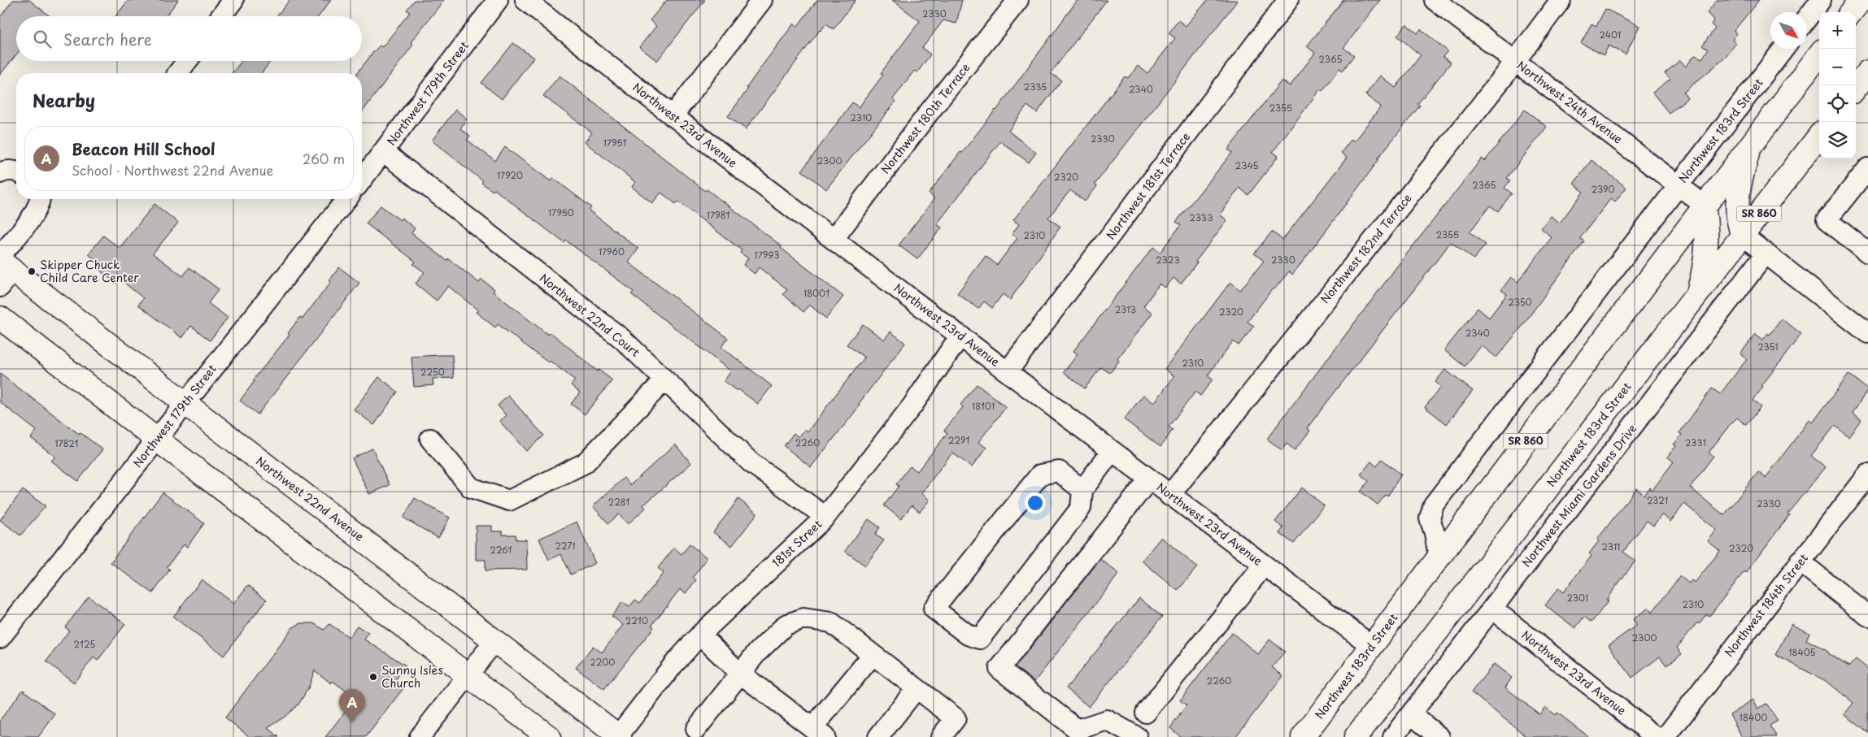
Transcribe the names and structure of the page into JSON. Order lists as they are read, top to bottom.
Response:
{
  "streets": {
    "main road": ["Northwest 183rd Street", "SR 860", "Northwest 22nd Avenue"],
    "street": [
      "Northwest 179th Street",
      "Northwest 24th Avenue",
      "Northwest 180th Terrace",
      "Northwest 23rd Avenue",
      "Northwest 181st Terrace",
      "Northwest 182nd Terrace",
      "Northwest 22nd Court",
      "Northwest Miami Gardens Drive",
      "181st Street",
      "Northwest 184th Street"
    ]
  },
  "crossings": [
    ["Northwest 179th Street", "Northwest 22nd Court"],
    ["Northwest 179th Street", "Northwest 22nd Avenue"],
    ["Northwest 24th Avenue", "Northwest 183rd Street"],
    ["Northwest 24th Avenue", "Northwest 182nd Terrace"],
    ["Northwest 180th Terrace", "Northwest 23rd Avenue"],
    ["Northwest 23rd Avenue", "Northwest 183rd Street"],
    ["Northwest 23rd Avenue", "Northwest 181st Terrace"],
    ["Northwest 23rd Avenue", "Northwest 182nd Terrace"],
    ["Northwest 23rd Avenue", "Northwest Miami Gardens Drive"],
    ["Northwest 23rd Avenue", "181st Street"],
    ["Northwest 22nd Court", "181st Street"],
    ["Northwest 22nd Avenue", "181st Street"]
  ],
  "places": ["Skipper Chuck Child Care Center", "Sunny Isles Church"],
  "house_numbers": [
    "2330",
    "2401",
    "2365",
    "2335",
    "2340",
    "2355",
    "2310",
    "2330",
    "17951",
    "2300",
    "2345",
    "17920",
    "2320",
    "2365",
    "2390",
    "17950",
    "17981",
    "2333",
    "2355",
    "2310",
    "17960",
    "17993",
    "2323",
    "2330",
    "18001",
    "2350",
    "2313",
    "2320",
    "2340",
    "2351",
    "2310",
    "2250",
    "18101",
    "2291",
    "2260",
    "2331",
    "17821",
    "2321",
    "2281",
    "2330",
    "2271",
    "2311",
    "2320",
    "2261",
    "2301",
    "2310",
    "2210",
    "2300",
    "2125",
    "18405",
    "2200",
    "2260",
    "18400"
  ],
  "north": "bottom right",
  "page": {
    "map_buttons": ["+", "−"],
    "search": "Search here",
    "heading": "Nearby",
    "list": [
      {
        "mark": "A",
        "name": "Beacon Hill School",
        "note": "School · Northwest 22nd Avenue",
        "value": "260 m"
      }
    ],
    "pins": "A"
  }
}
